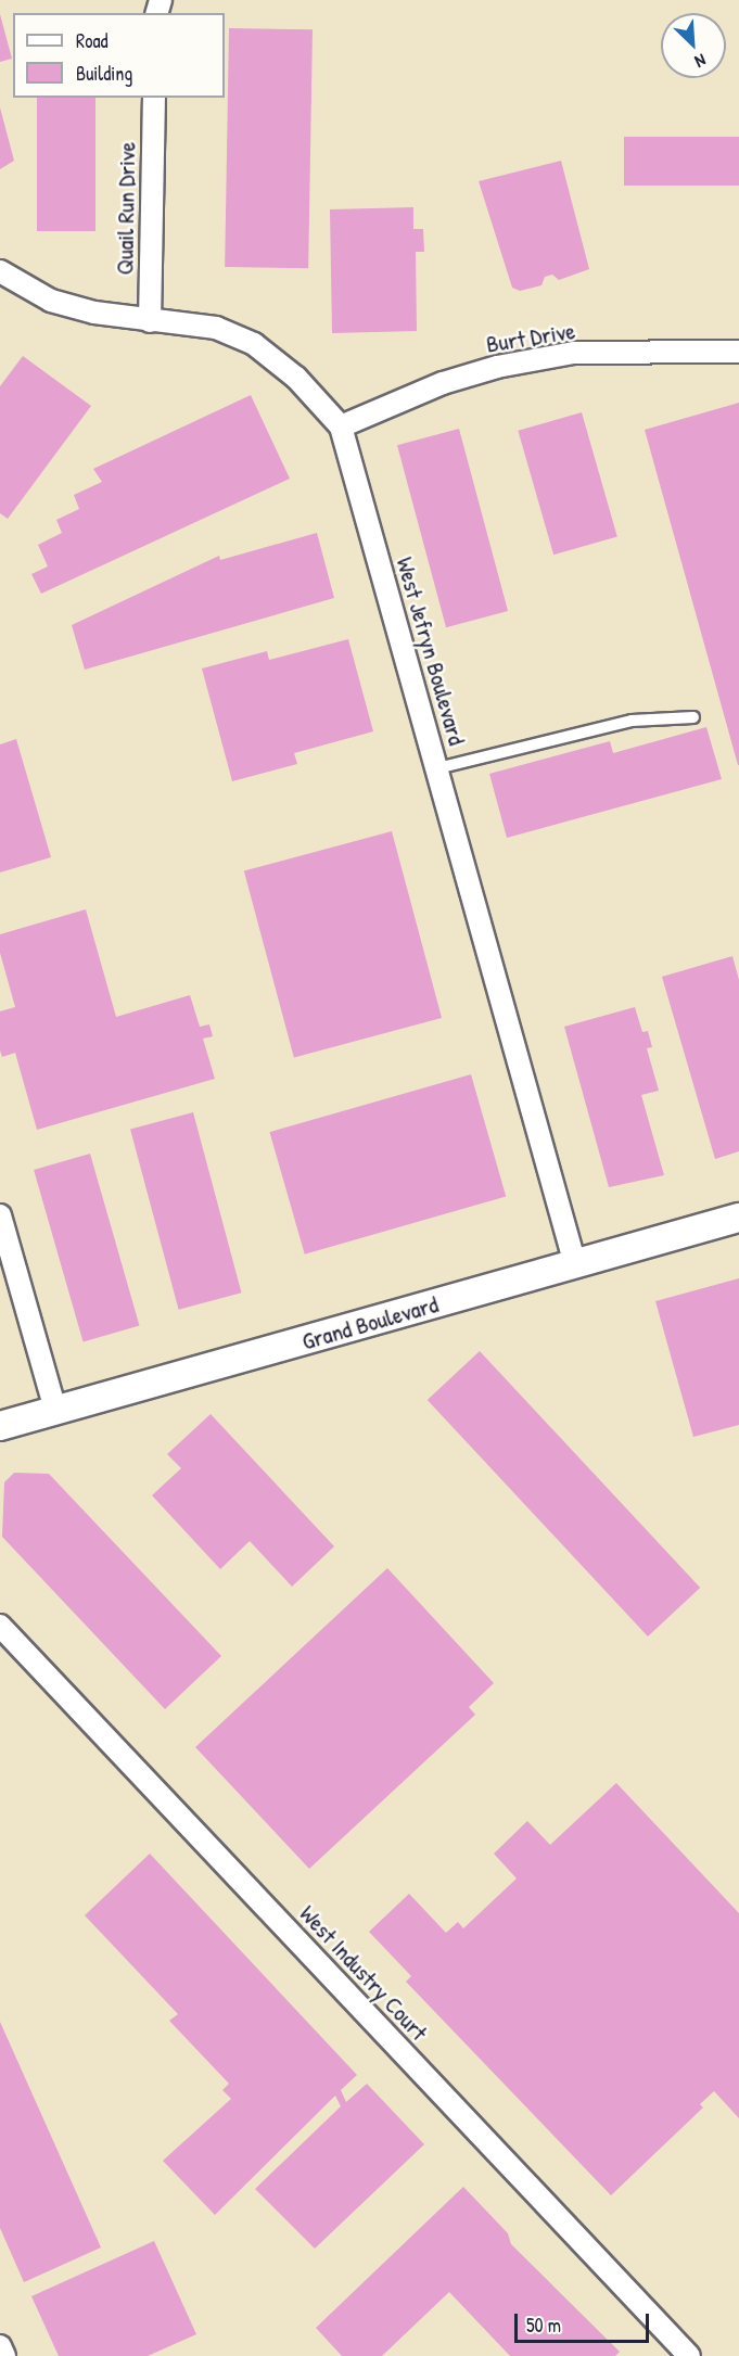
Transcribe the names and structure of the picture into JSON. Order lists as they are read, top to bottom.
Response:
{
  "streets": {
    "street": [
      "Quail Run Drive",
      "Burt Drive",
      "West Jefryn Boulevard",
      "Grand Boulevard",
      "West Industry Court"
    ]
  },
  "crossings": [
    ["Quail Run Drive", "West Jefryn Boulevard"],
    ["Burt Drive", "West Jefryn Boulevard"],
    ["West Jefryn Boulevard", "Grand Boulevard"]
  ],
  "legend": ["Road", "Building"],
  "scale_bar": "50 m",
  "north": "bottom right"
}
